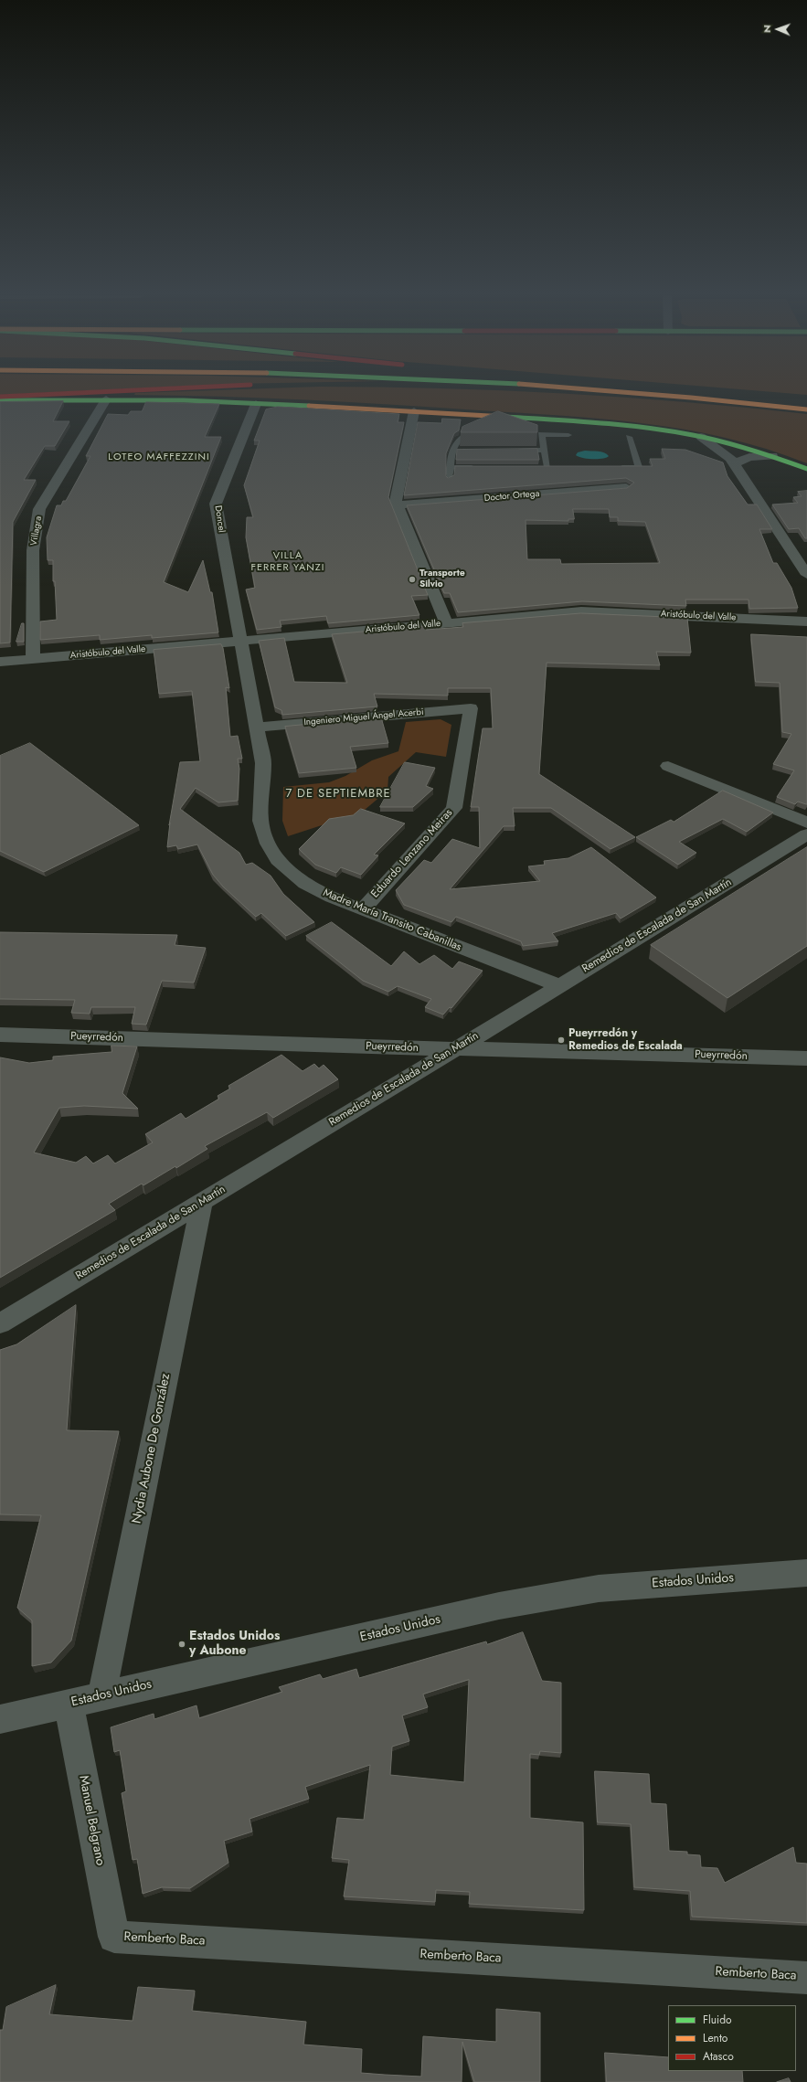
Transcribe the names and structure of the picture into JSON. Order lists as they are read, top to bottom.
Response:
{
  "streets": {
    "street": [
      "Doctor Ortega",
      "Doncel",
      "Villagra",
      "Aristóbulo del Valle",
      "Ingeniero Miguel Ángel Acerbi",
      "Eduardo Lenzano Meiras",
      "Madre María Transito Cabanillas",
      "Remedios de Escalada de San Martín",
      "Pueyrredón",
      "Nydia Aubone De González",
      "Estados Unidos",
      "Manuel Belgrano",
      "Remberto Baca"
    ]
  },
  "crossings": [
    ["Doncel", "Aristóbulo del Valle"],
    ["Doncel", "Madre María Transito Cabanillas"],
    ["Villagra", "Aristóbulo del Valle"],
    ["Aristóbulo del Valle", "Madre María Transito Cabanillas"],
    ["Ingeniero Miguel Ángel Acerbi", "Eduardo Lenzano Meiras"],
    ["Ingeniero Miguel Ángel Acerbi", "Madre María Transito Cabanillas"],
    ["Eduardo Lenzano Meiras", "Madre María Transito Cabanillas"],
    ["Madre María Transito Cabanillas", "Remedios de Escalada de San Martín"],
    ["Remedios de Escalada de San Martín", "Pueyrredón"],
    ["Remedios de Escalada de San Martín", "Nydia Aubone De González"],
    ["Nydia Aubone De González", "Estados Unidos"],
    ["Estados Unidos", "Manuel Belgrano"],
    ["Manuel Belgrano", "Remberto Baca"]
  ],
  "districts": ["LOTEO MAFFEZZINI", "VILLA FERRER YANZI", "7 DE SEPTIEMBRE"],
  "places": ["Transporte Silvio", "Pueyrredón y Remedios de Escalada", "Estados Unidos y Aubone"],
  "legend": ["Fluido", "Lento", "Atasco"],
  "north": "left"
}
